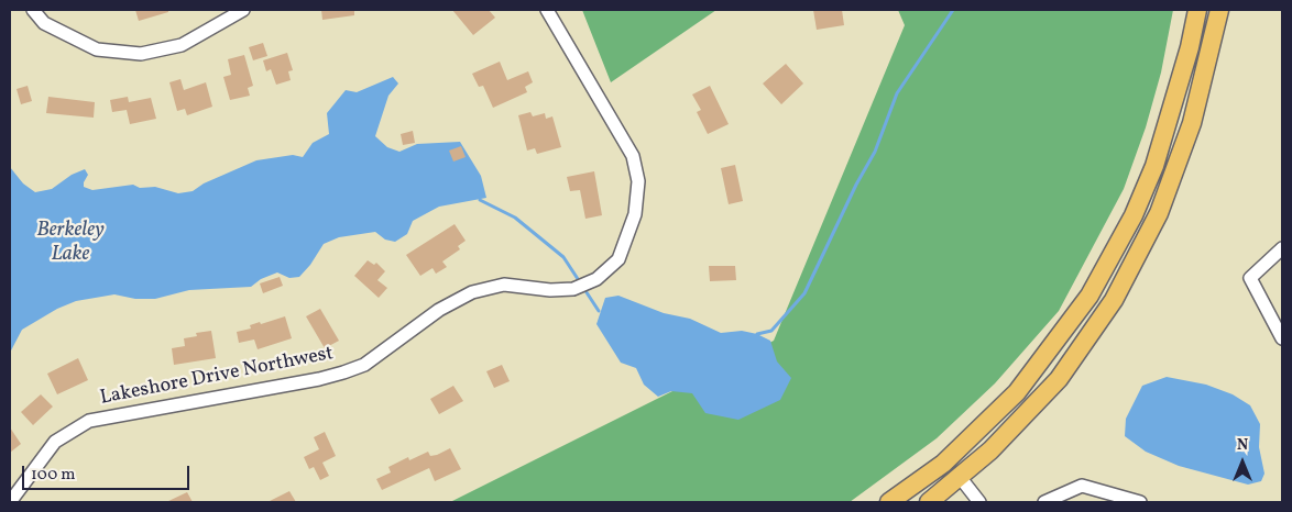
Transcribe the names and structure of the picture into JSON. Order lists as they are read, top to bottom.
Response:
{
  "streets": {
    "street": ["Lakeshore Drive Northwest"]
  },
  "water": ["Berkeley Lake"],
  "scale_bar": "100 m",
  "north": "top"
}
